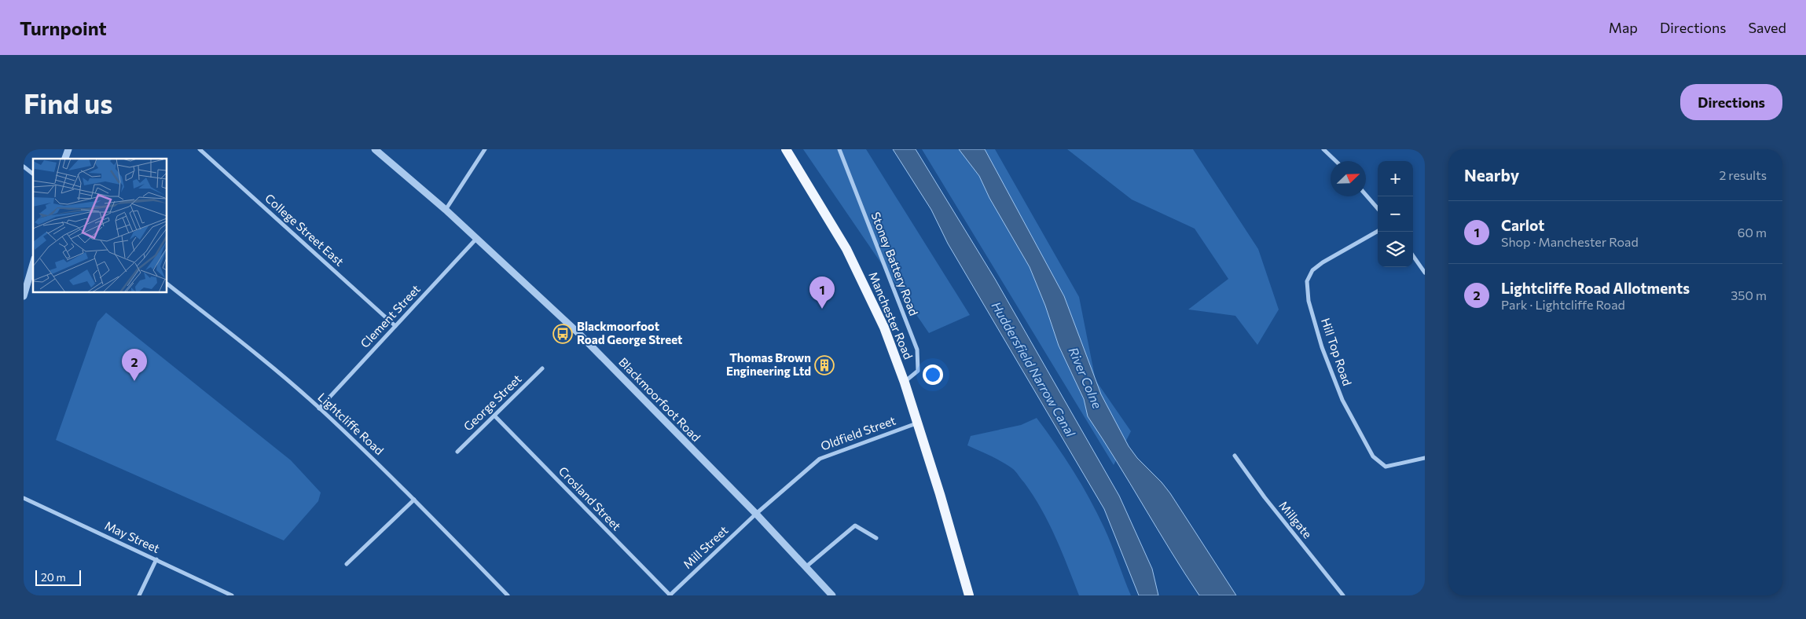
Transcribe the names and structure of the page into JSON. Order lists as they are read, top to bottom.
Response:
{
  "streets": {
    "main road": ["Manchester Road"],
    "street": [
      "College Street East",
      "Stoney Battery Road",
      "Clement Street",
      "Hill Top Road",
      "Blackmoorfoot Road",
      "George Street",
      "Lightcliffe Road",
      "Oldfield Street",
      "Crosland Street",
      "Millgate",
      "May Street",
      "Mill Street"
    ]
  },
  "crossings": [
    ["College Street East", "Clement Street"],
    ["Stoney Battery Road", "Manchester Road"],
    ["Manchester Road", "Oldfield Street"],
    ["Clement Street", "Blackmoorfoot Road"],
    ["Clement Street", "Lightcliffe Road"],
    ["Blackmoorfoot Road", "Oldfield Street"],
    ["Blackmoorfoot Road", "Mill Street"],
    ["George Street", "Crosland Street"],
    ["Oldfield Street", "Mill Street"],
    ["Crosland Street", "Mill Street"]
  ],
  "water": ["Huddersfield Narrow Canal", "River Colne"],
  "places": {
    "bus stop": ["Blackmoorfoot Road George Street"],
    "building": ["Thomas Brown Engineering Ltd"]
  },
  "scale_bar": "20 m",
  "north": "top right",
  "page": {
    "header": "Turnpoint",
    "nav": ["Map", "Directions", "Saved"],
    "buttons": "Directions",
    "title": "Find us",
    "heading": ["Nearby", "2 results"],
    "map_buttons": ["+", "−"],
    "list": [
      {
        "mark": "1",
        "name": "Carlot",
        "note": "Shop · Manchester Road",
        "value": "60 m"
      },
      {
        "mark": "2",
        "name": "Lightcliffe Road Allotments",
        "note": "Park · Lightcliffe Road",
        "value": "350 m"
      }
    ],
    "pins": ["1", "2"],
    "scale": "20 m"
  }
}
